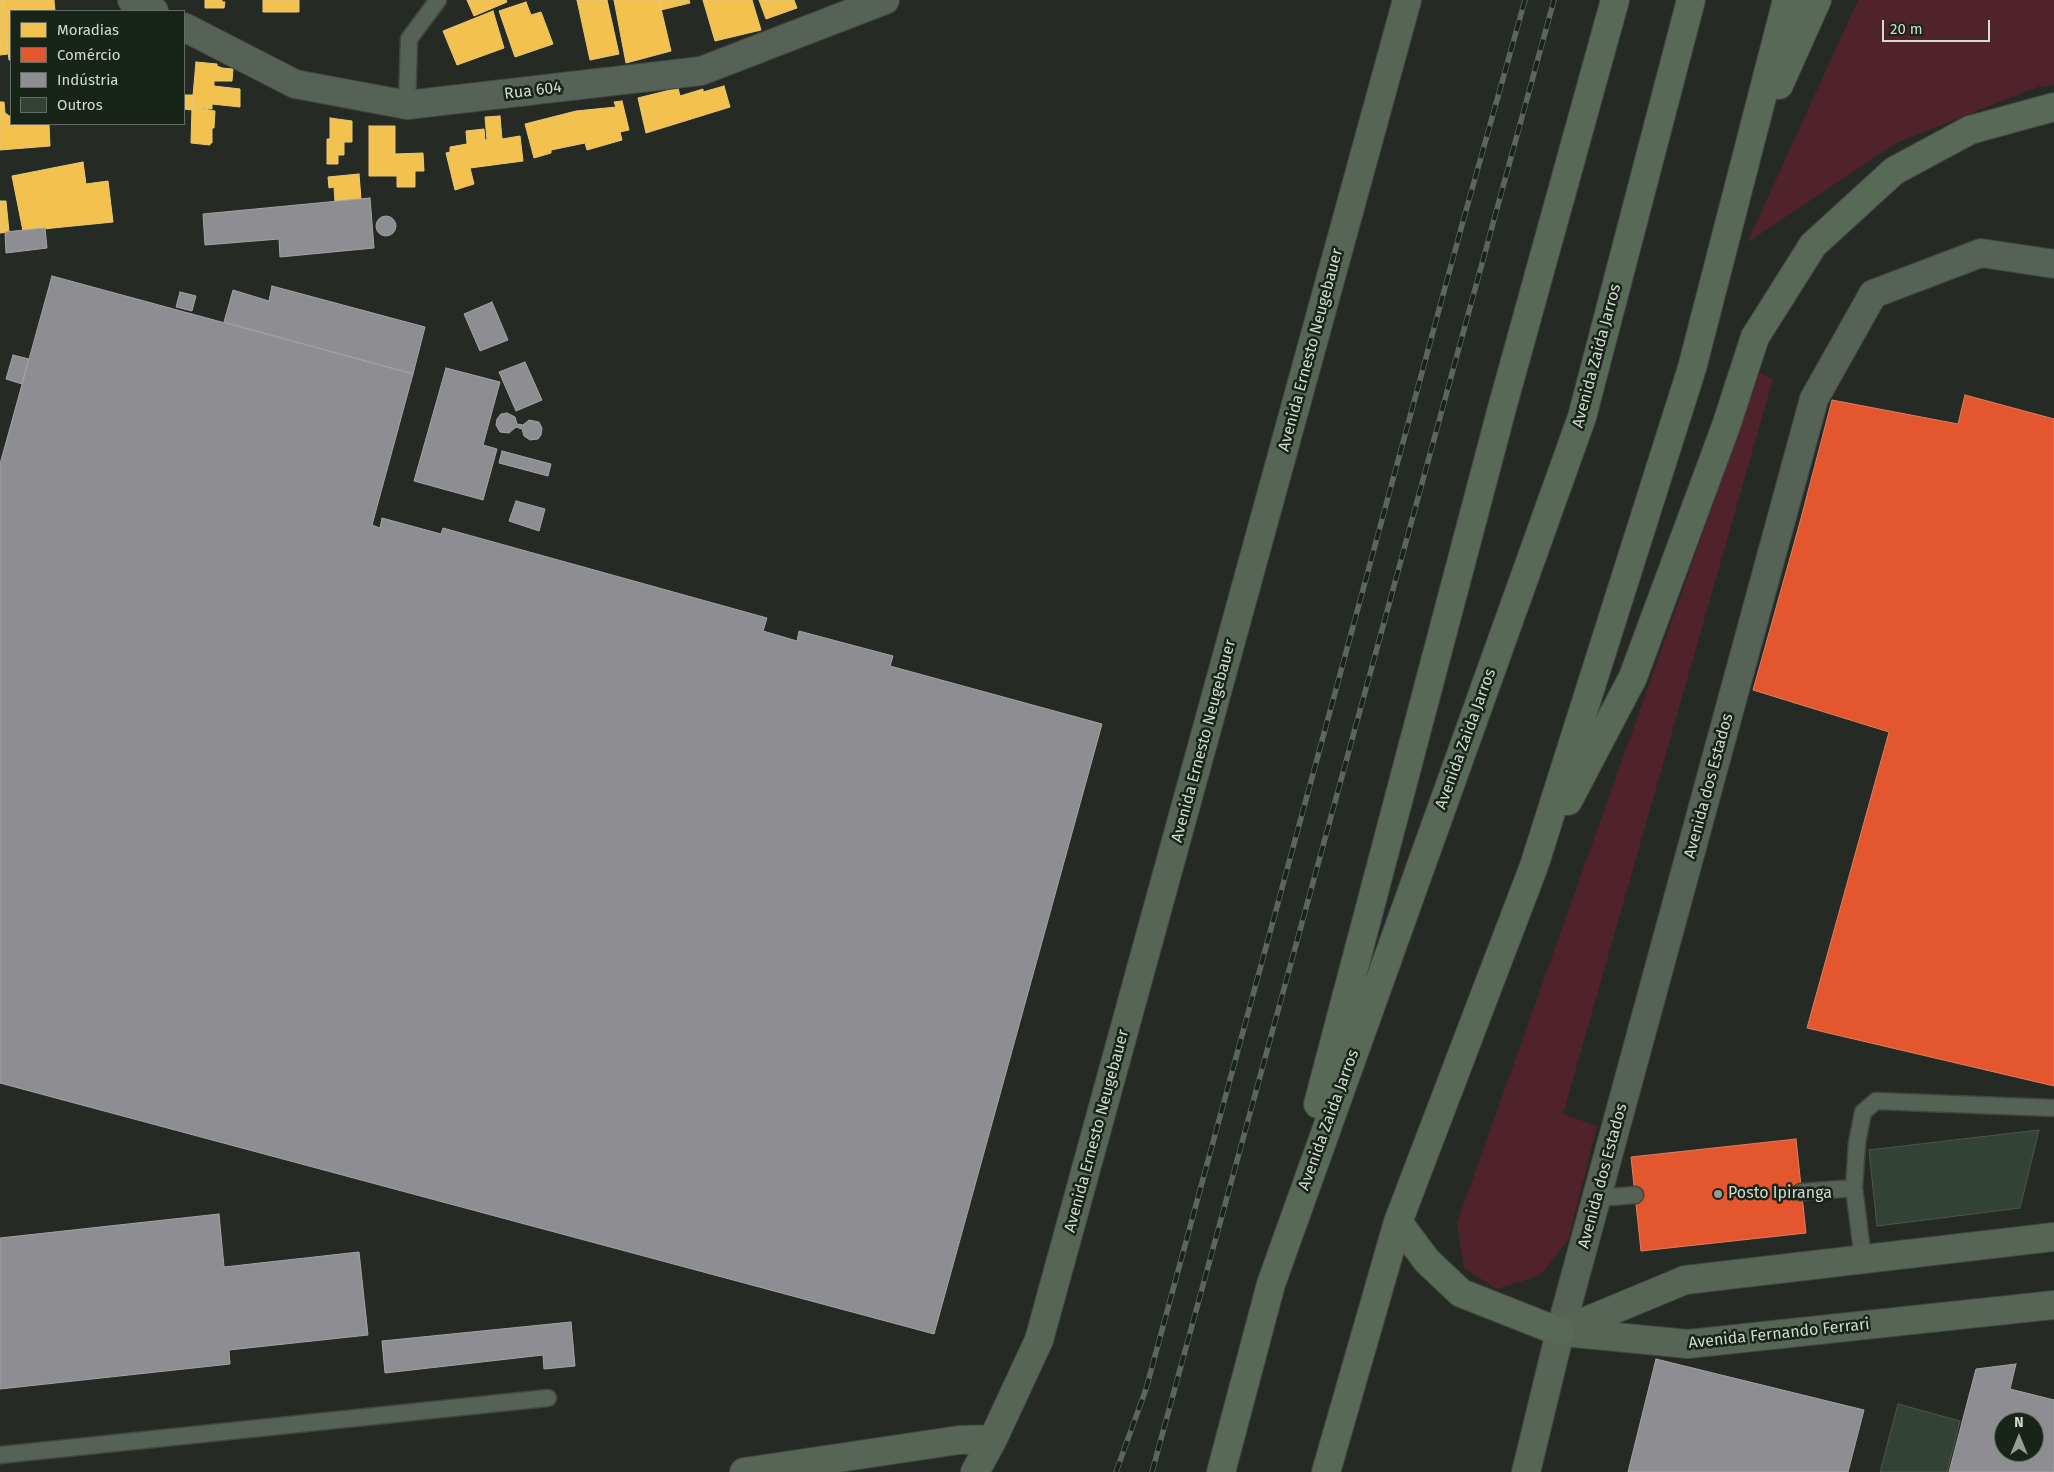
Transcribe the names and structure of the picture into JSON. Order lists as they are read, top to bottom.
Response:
{
  "streets": {
    "highway": ["Avenida Zaida Jarros"],
    "main road": ["Avenida Ernesto Neugebauer", "Avenida dos Estados", "Avenida Fernando Ferrari"],
    "street": ["Rua 604"]
  },
  "crossings": [
    ["Avenida dos Estados", "Avenida Fernando Ferrari"]
  ],
  "places": ["Posto Ipiranga"],
  "legend": [
    "Moradias",
    "Comércio",
    "Indústria",
    "Outros"
  ],
  "scale_bar": "20 m",
  "north": "top"
}
